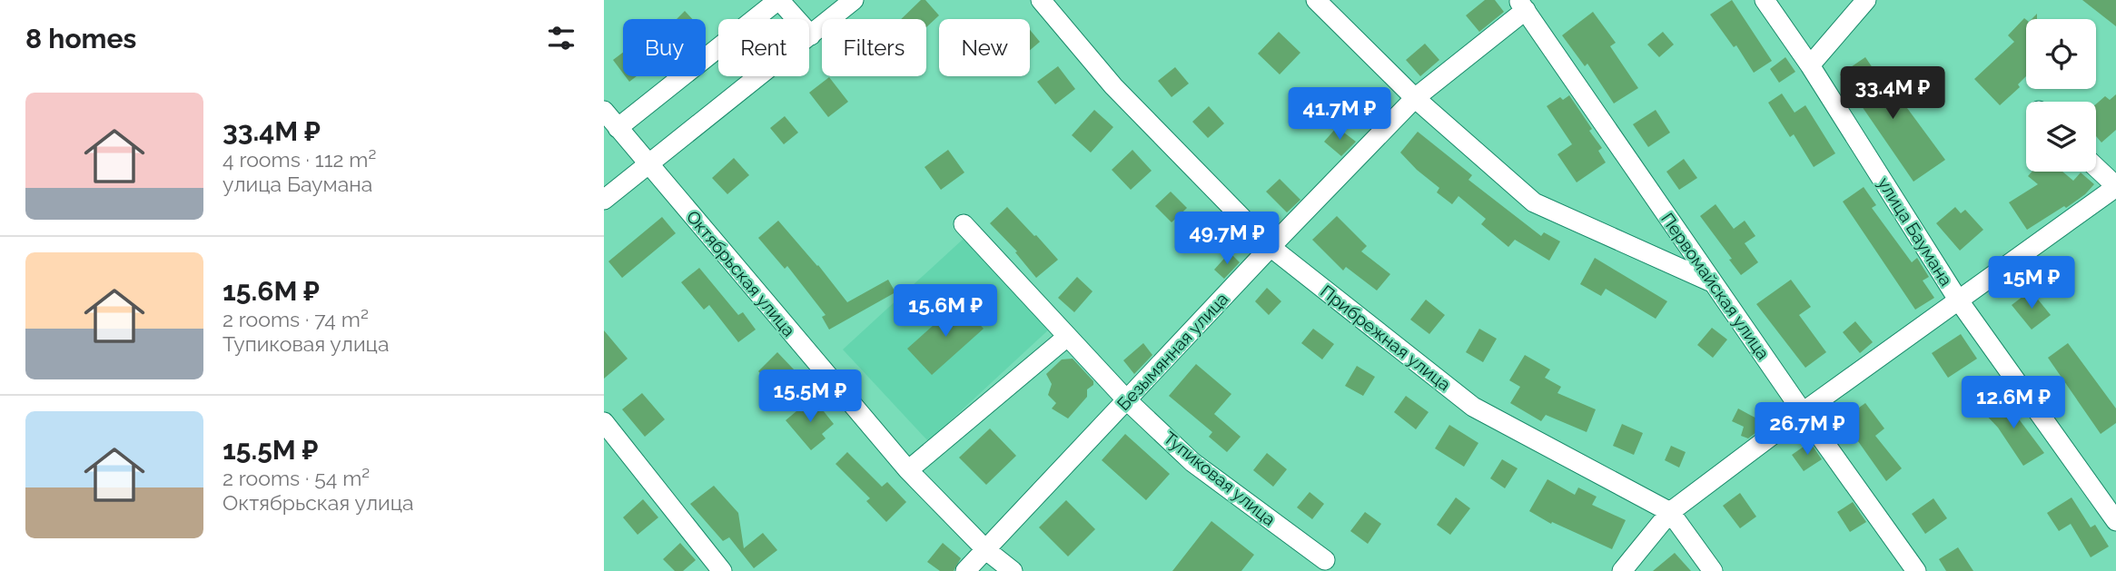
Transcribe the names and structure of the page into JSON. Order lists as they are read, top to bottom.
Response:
{
  "streets": {
    "street": [
      "улица Баумана",
      "Октябрьская улица",
      "Первомайская улица",
      "Прибрежная улица",
      "Безымянная улица",
      "Тупиковая улица"
    ]
  },
  "crossings": [
    ["Октябрьская улица", "Безымянная улица"],
    ["Первомайская улица", "Безымянная улица"],
    ["Прибрежная улица", "Безымянная улица"],
    ["Безымянная улица", "Тупиковая улица"]
  ],
  "page": {
    "heading": "8 homes",
    "chip": [
      "Buy",
      "Rent",
      "Filters",
      "New"
    ],
    "price": [
      "33.4M ₽",
      "41.7M ₽",
      "49.7M ₽",
      "15M ₽",
      "15.6M ₽",
      "15.5M ₽",
      "12.6M ₽",
      "26.7M ₽"
    ],
    "list": [
      {
        "name": "33.4M ₽",
        "note": "4 rooms · 112 m² · улица Баумана"
      },
      {
        "name": "15.6M ₽",
        "note": "2 rooms · 74 m² · Тупиковая улица"
      },
      {
        "name": "15.5M ₽",
        "note": "2 rooms · 54 m² · Октябрьская улица"
      }
    ]
  }
}
